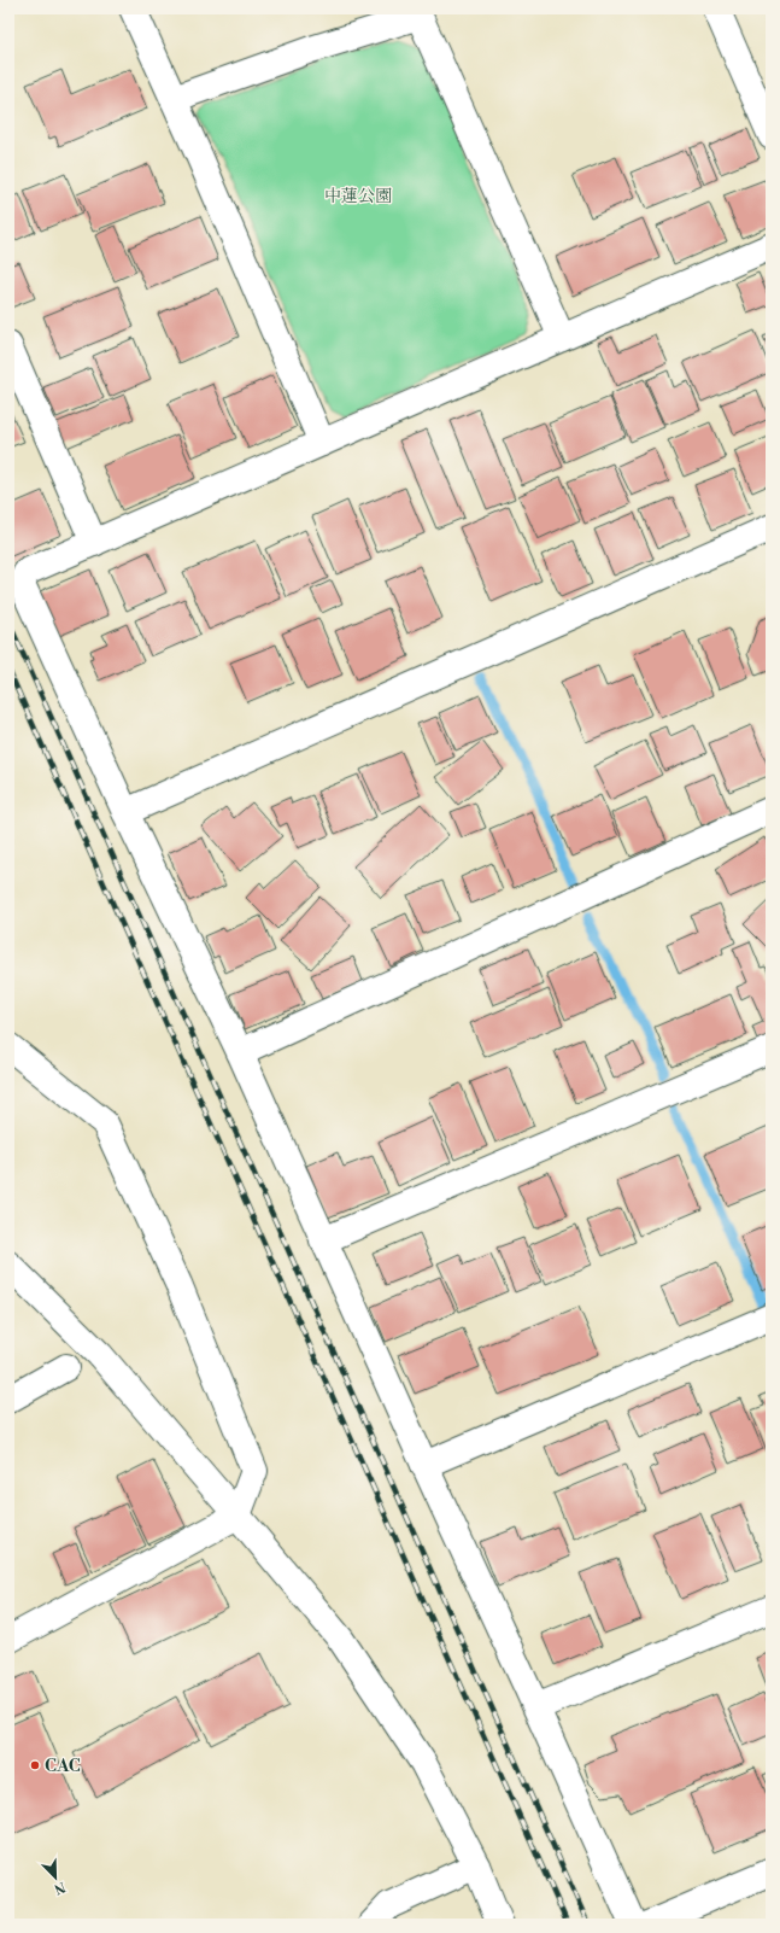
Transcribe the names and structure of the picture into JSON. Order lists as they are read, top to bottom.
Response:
{
  "parks": ["中蓮公園"],
  "places": ["CAC"],
  "north": "bottom right"
}
